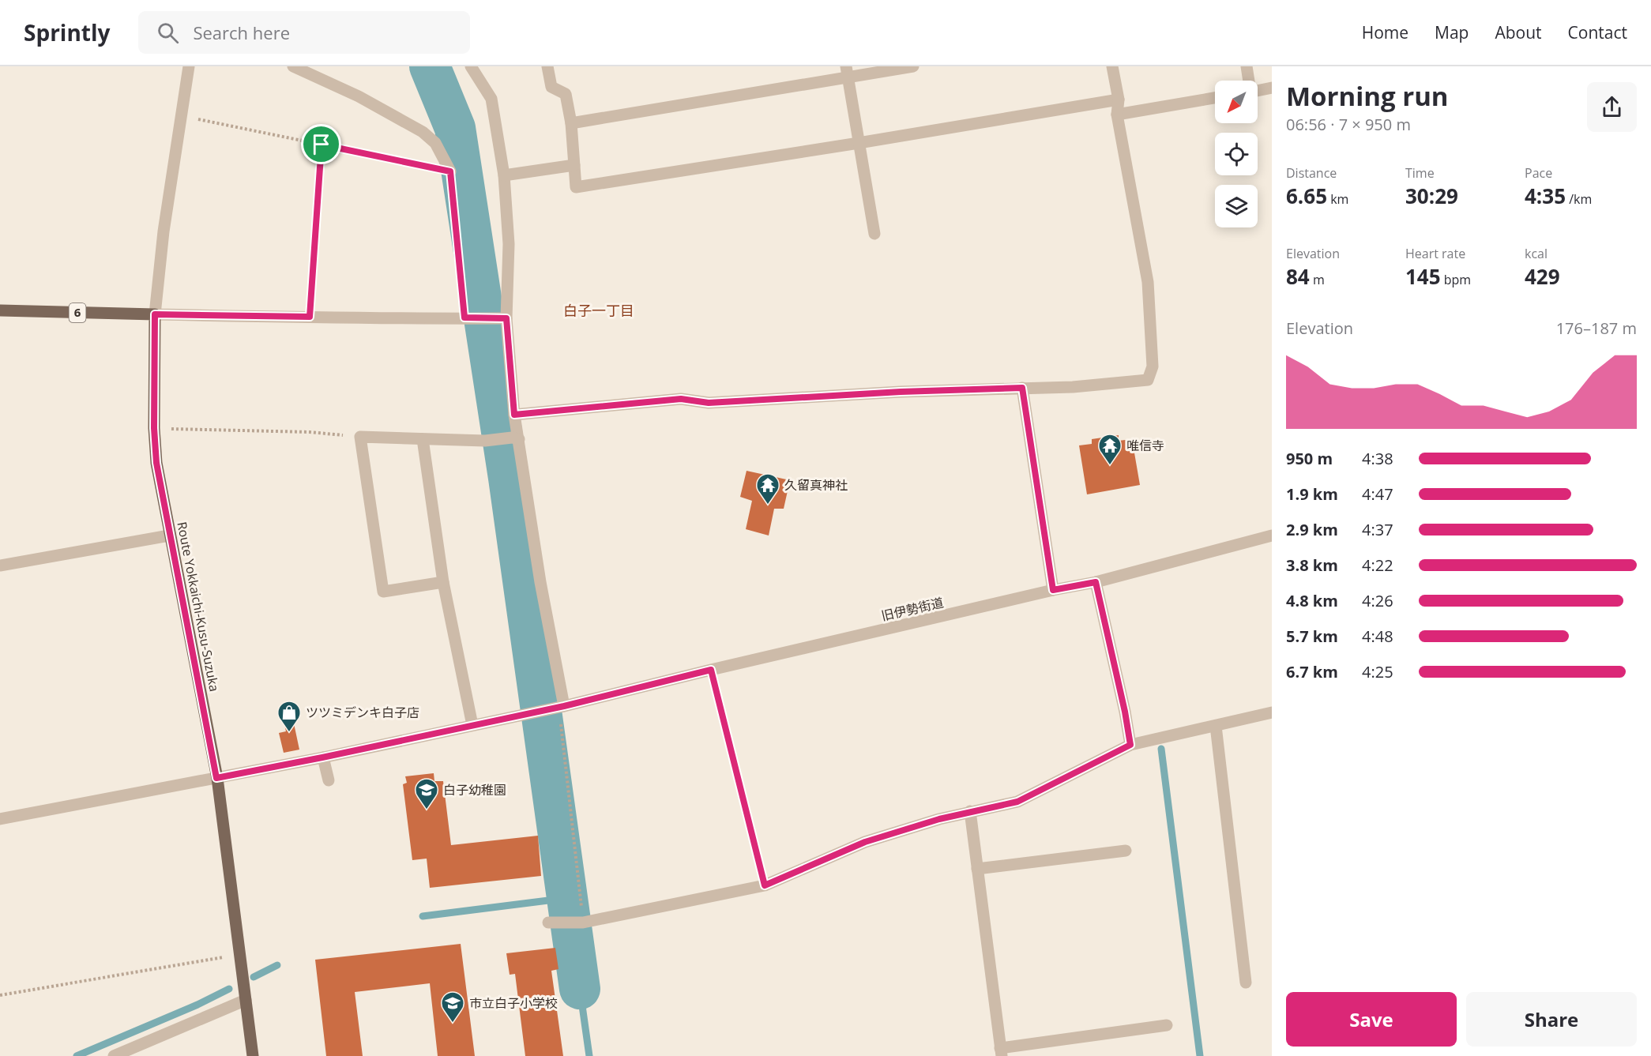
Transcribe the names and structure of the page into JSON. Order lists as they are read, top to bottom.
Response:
{
  "streets": {
    "main road": ["6", "Route Yokkaichi-Kusu-Suzuka"],
    "street": ["旧伊勢街道"]
  },
  "crossings": [
    ["6", "Route Yokkaichi-Kusu-Suzuka"],
    ["Route Yokkaichi-Kusu-Suzuka", "旧伊勢街道"]
  ],
  "districts": ["白子一丁目"],
  "places": {
    "temple": ["唯信寺", "久留真神社"],
    "shop": ["ツツミデンキ白子店"],
    "school or university": ["白子幼稚園", "市立白子小学校"]
  },
  "north": "bottom left",
  "page": {
    "header": "Sprintly",
    "search": "Search here",
    "nav": [
      "Home",
      "Map",
      "About",
      "Contact"
    ],
    "heading": ["Morning run", "06:56 · 7 × 950 m"],
    "stats": [
      ["Distance", "6.65 km"],
      ["Time", "30:29"],
      ["Pace", "4:35 /km"],
      ["Elevation", "84 m"],
      ["Heart rate", "145 bpm"],
      ["kcal", "429"]
    ],
    "chart": ["Elevation", "176–187 m"],
    "list": [
      {
        "name": "950 m",
        "note": "4:38"
      },
      {
        "name": "1.9 km",
        "note": "4:47"
      },
      {
        "name": "2.9 km",
        "note": "4:37"
      },
      {
        "name": "3.8 km",
        "note": "4:22"
      },
      {
        "name": "4.8 km",
        "note": "4:26"
      },
      {
        "name": "5.7 km",
        "note": "4:48"
      },
      {
        "name": "6.7 km",
        "note": "4:25"
      }
    ],
    "buttons": ["Save", "Share"]
  }
}
